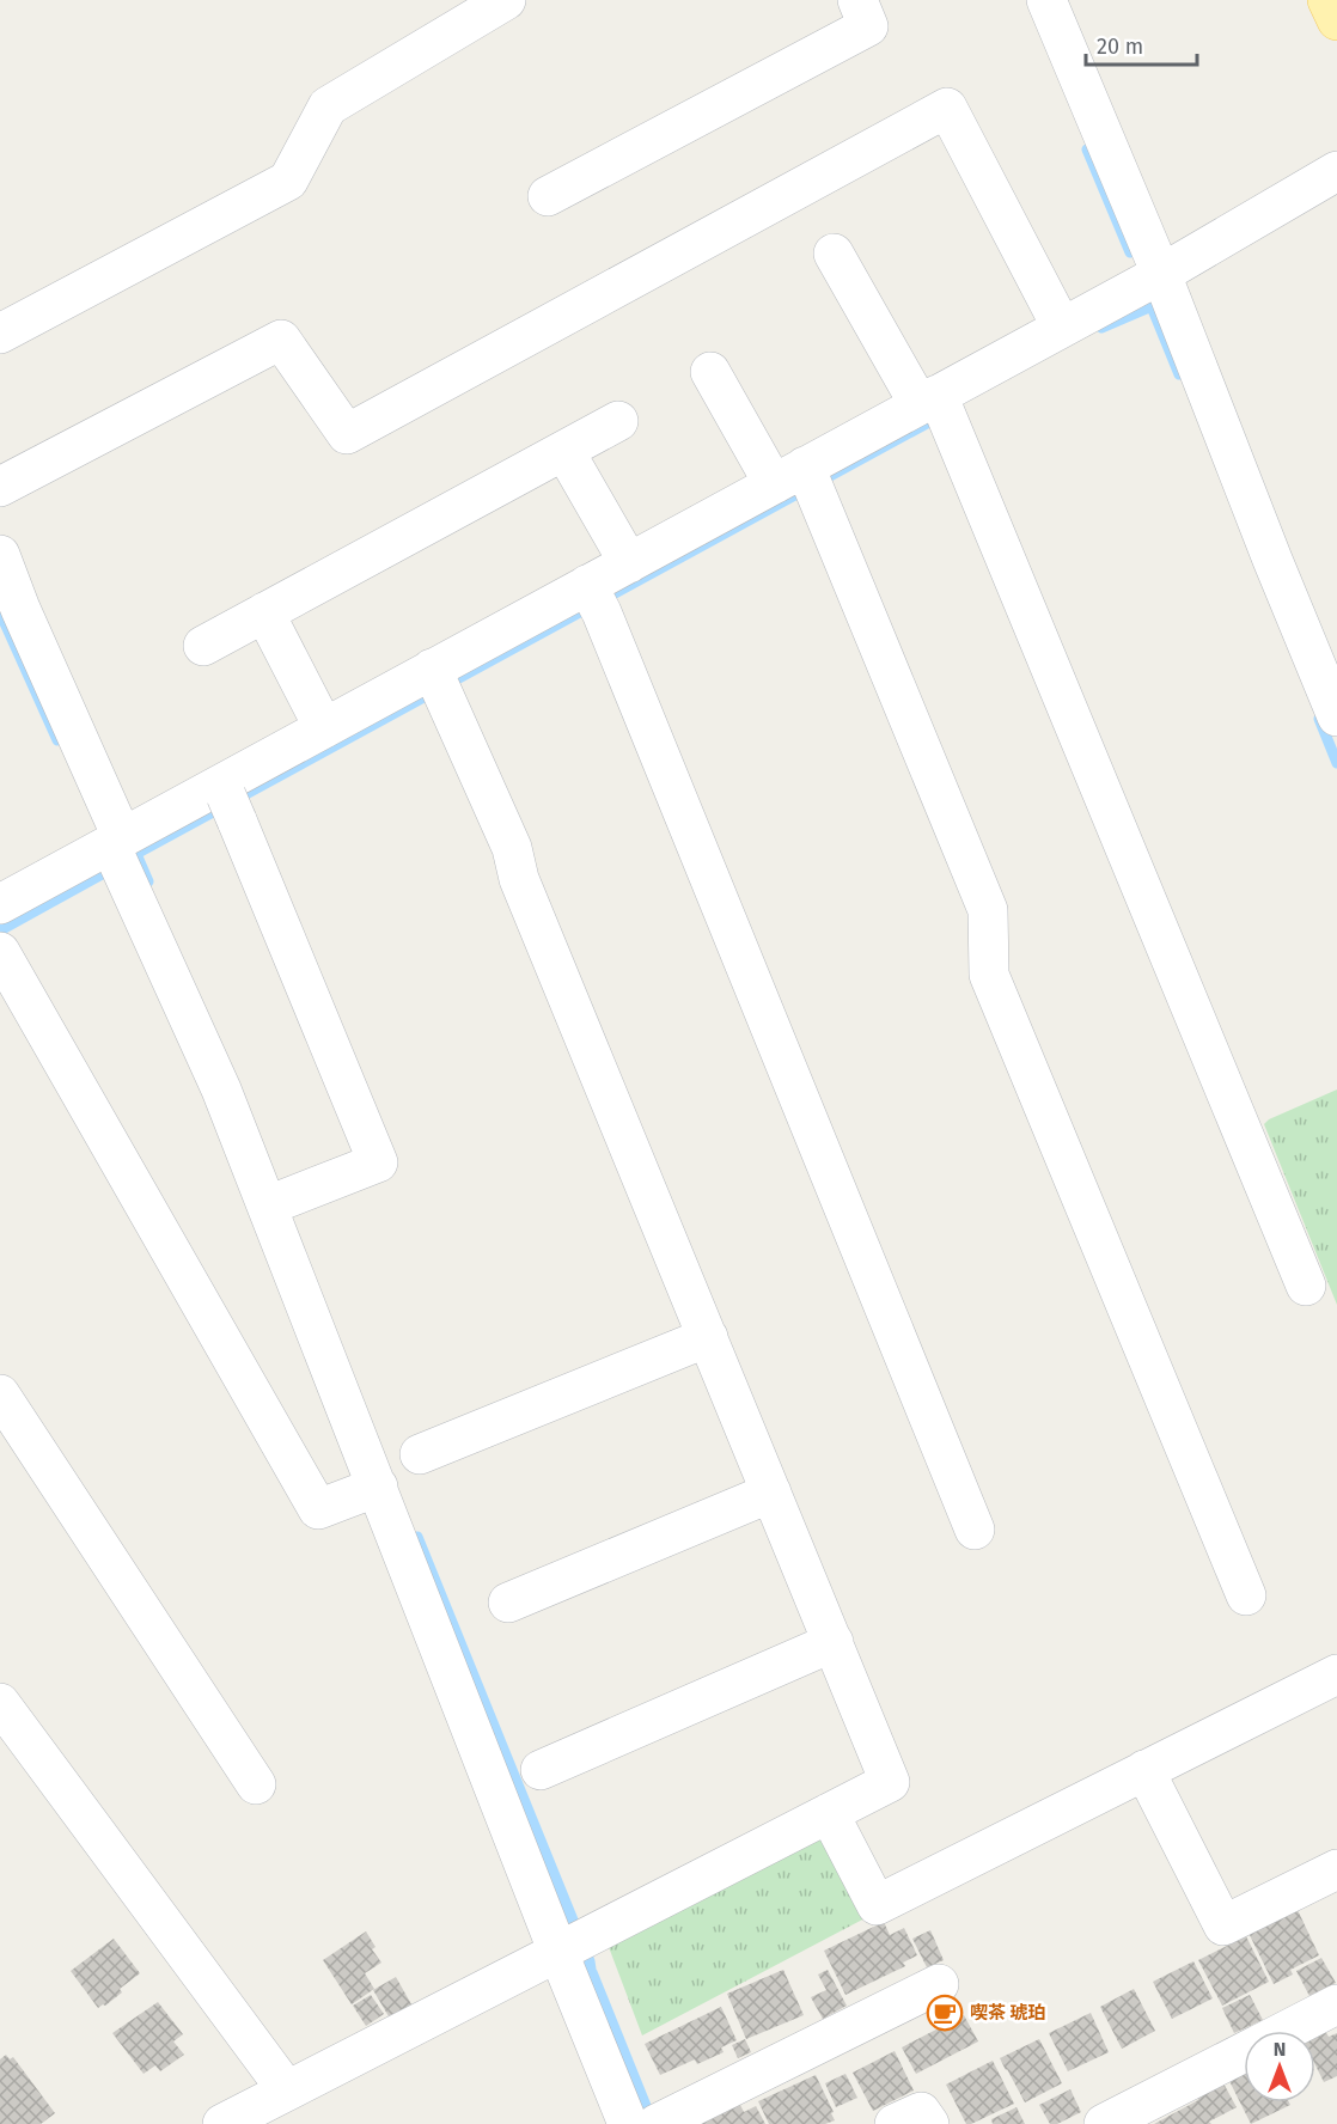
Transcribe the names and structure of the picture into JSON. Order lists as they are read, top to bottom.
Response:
{
  "places": {
    "cafe": ["喫茶 琥珀"]
  },
  "scale_bar": "20 m",
  "north": "top"
}
